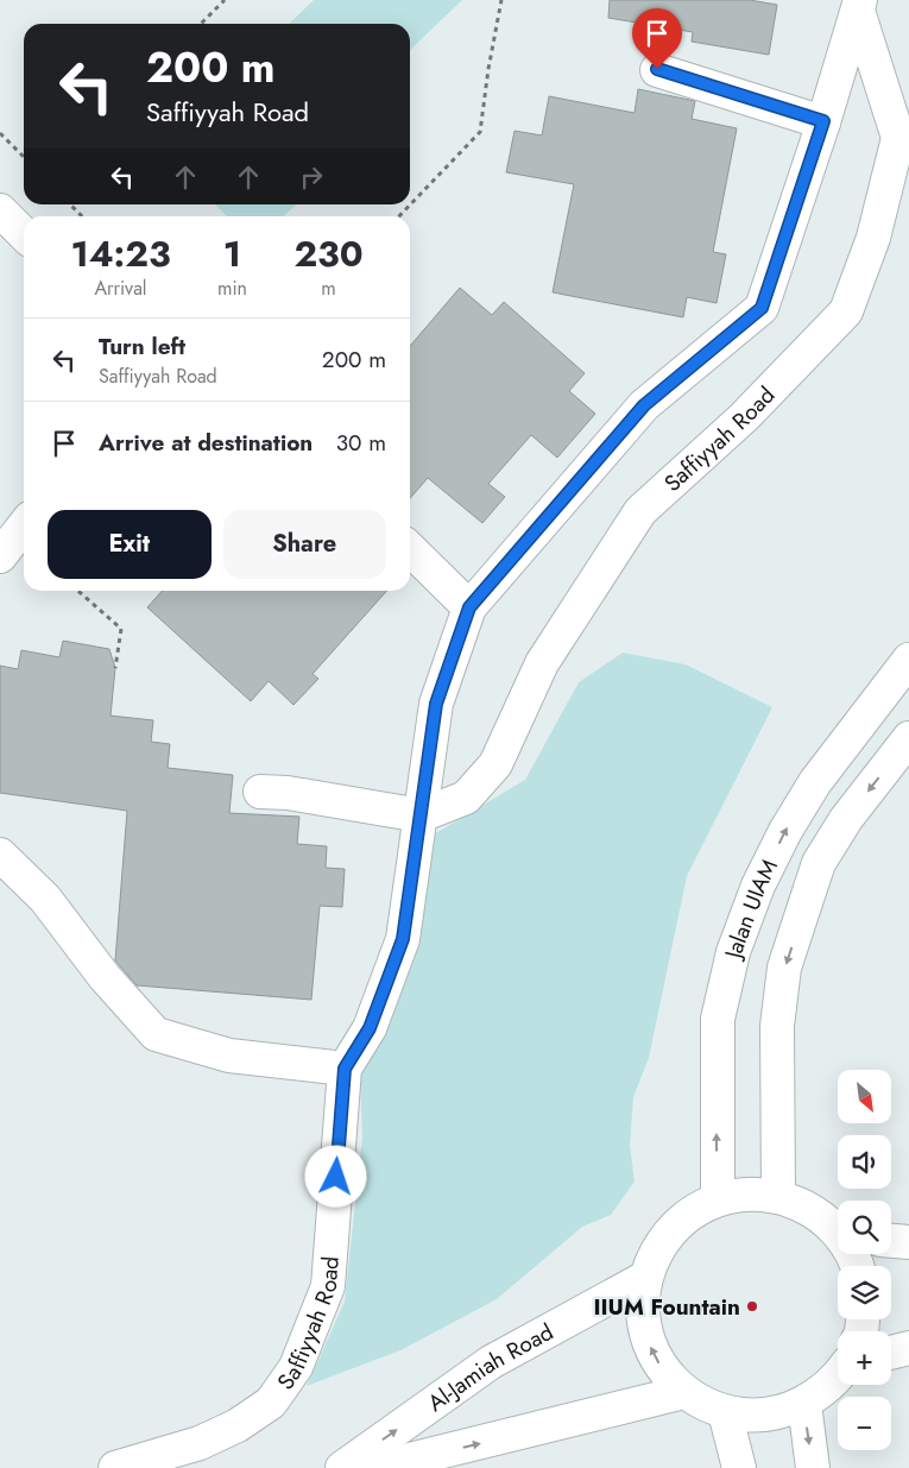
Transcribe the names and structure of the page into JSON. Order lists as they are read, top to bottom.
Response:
{
  "streets": {
    "street": ["Saffiyyah Road", "Jalan UIAM", "Al-Jamiah Road"]
  },
  "places": ["IIUM Fountain"],
  "north": "bottom right",
  "page": {
    "turn": ["200 m", "Saffiyyah Road"],
    "eta": [
      "14:23",
      "Arrival",
      "1",
      "min",
      "230",
      "m"
    ],
    "list": [
      {
        "name": "Turn left",
        "note": "Saffiyyah Road",
        "value": "200 m"
      },
      {
        "name": "Arrive at destination",
        "value": "30 m"
      }
    ],
    "buttons": ["Exit", "Share"],
    "map_buttons": ["+", "−"]
  }
}
